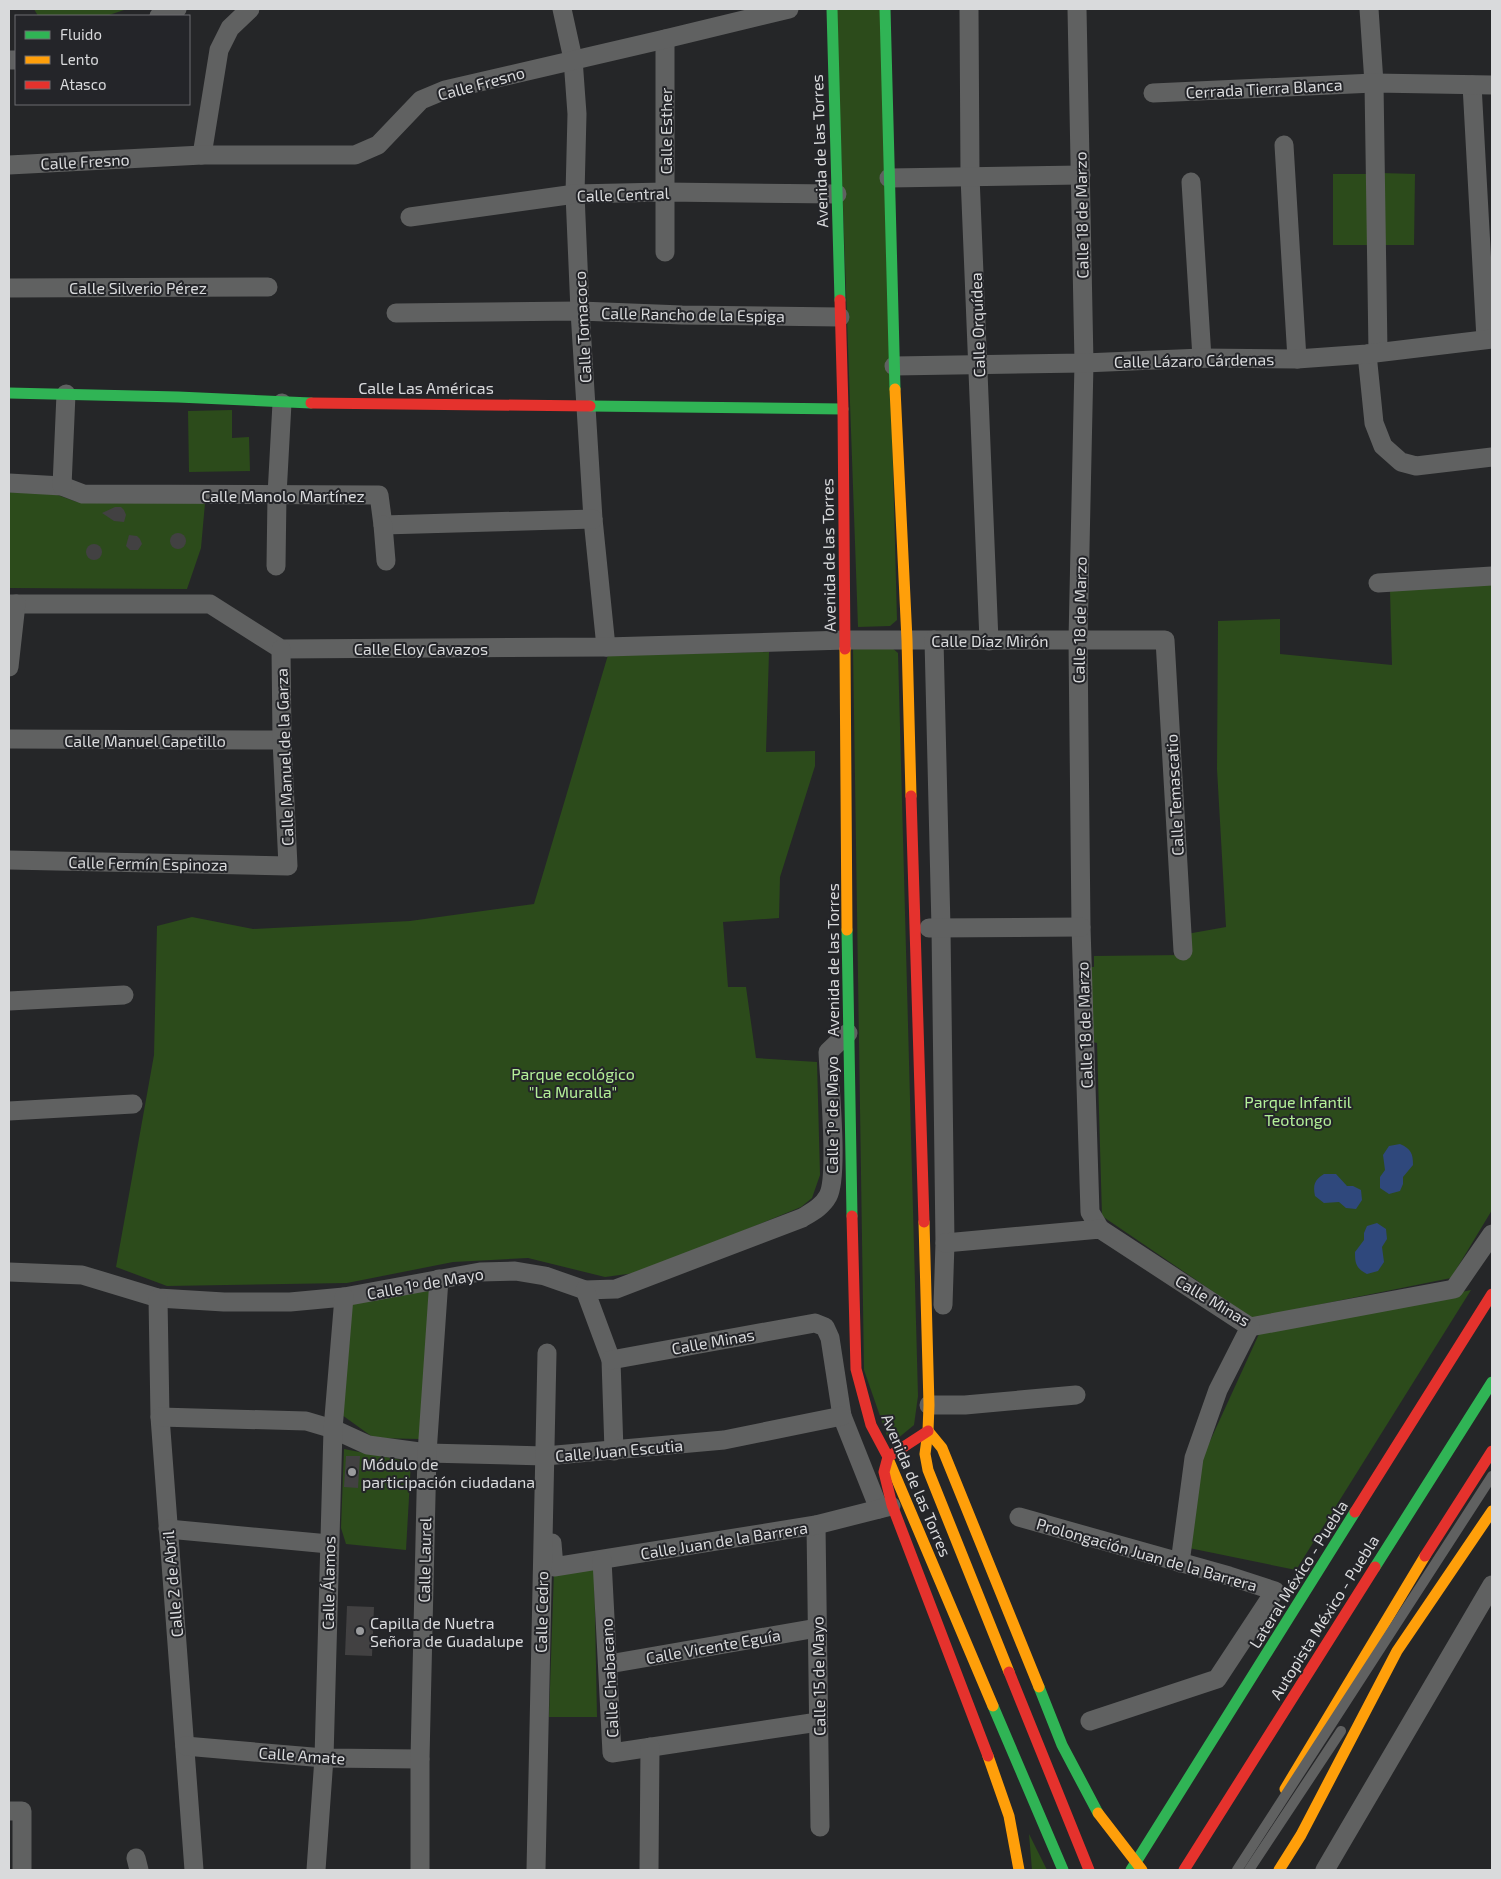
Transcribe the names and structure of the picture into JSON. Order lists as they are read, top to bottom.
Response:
{
  "streets": {
    "main road": [
      "Avenida de las Torres",
      "Calle Las Américas",
      "Lateral México - Puebla",
      "Autopista México - Puebla"
    ],
    "street": [
      "Calle Fresno",
      "Cerrada Tierra Blanca",
      "Calle Esther",
      "Calle Central",
      "Calle 18 de Marzo",
      "Calle Silverio Pérez",
      "Calle Rancho de la Espiga",
      "Calle Orquídea",
      "Calle Tomacoco",
      "Calle Lázaro Cárdenas",
      "Calle Manolo Martínez",
      "Calle Díaz Mirón",
      "Calle Eloy Cavazos",
      "Calle Manuel Capetillo",
      "Calle Manuel de la Garza",
      "Calle Temascatio",
      "Calle Fermín Espinoza",
      "Calle 1º de Mayo",
      "Calle Minas",
      "Calle Juan Escutia",
      "Calle Juan de la Barrera",
      "Prolongación Juan de la Barrera",
      "Calle Laurel",
      "Calle Álamos",
      "Calle 2 de Abril",
      "Calle Cedro",
      "Calle Vicente Eguía",
      "Calle 15 de Mayo",
      "Calle Chabacano",
      "Calle Amate"
    ]
  },
  "crossings": [
    ["Calle Fresno", "Calle Esther"],
    ["Calle Fresno", "Calle Tomacoco"],
    ["Calle Esther", "Calle Central"],
    ["Avenida de las Torres", "Calle Central"],
    ["Avenida de las Torres", "Calle Rancho de la Espiga"],
    ["Avenida de las Torres", "Calle Lázaro Cárdenas"],
    ["Avenida de las Torres", "Calle Las Américas"],
    ["Avenida de las Torres", "Calle Díaz Mirón"],
    ["Avenida de las Torres", "Calle Eloy Cavazos"],
    ["Avenida de las Torres", "Calle 1º de Mayo"],
    ["Calle Central", "Calle Tomacoco"],
    ["Calle 18 de Marzo", "Calle Lázaro Cárdenas"],
    ["Calle 18 de Marzo", "Calle Díaz Mirón"],
    ["Calle 18 de Marzo", "Calle Minas"],
    ["Calle Rancho de la Espiga", "Calle Tomacoco"],
    ["Calle Orquídea", "Calle Lázaro Cárdenas"],
    ["Calle Orquídea", "Calle Díaz Mirón"],
    ["Calle Tomacoco", "Calle Las Américas"],
    ["Calle Tomacoco", "Calle Eloy Cavazos"],
    ["Calle Díaz Mirón", "Calle Eloy Cavazos"],
    ["Calle Díaz Mirón", "Calle Temascatio"],
    ["Calle Eloy Cavazos", "Calle Manuel de la Garza"],
    ["Calle Manuel Capetillo", "Calle Manuel de la Garza"],
    ["Calle Manuel de la Garza", "Calle Fermín Espinoza"],
    ["Calle 1º de Mayo", "Calle Laurel"],
    ["Calle 1º de Mayo", "Calle Álamos"],
    ["Calle 1º de Mayo", "Calle 2 de Abril"],
    ["Calle Minas", "Calle Juan Escutia"],
    ["Calle Juan Escutia", "Calle Laurel"],
    ["Calle Juan Escutia", "Calle Álamos"],
    ["Calle Juan Escutia", "Calle 2 de Abril"],
    ["Calle Juan Escutia", "Calle Cedro"],
    ["Calle Juan de la Barrera", "Calle Cedro"],
    ["Calle Juan de la Barrera", "Calle 15 de Mayo"],
    ["Calle Juan de la Barrera", "Calle Chabacano"],
    ["Calle Laurel", "Calle Amate"],
    ["Calle Álamos", "Calle Amate"],
    ["Calle 2 de Abril", "Calle Amate"],
    ["Calle Vicente Eguía", "Calle 15 de Mayo"],
    ["Calle Vicente Eguía", "Calle Chabacano"]
  ],
  "parks": ["Parque ecológico \"La Muralla\"", "Parque Infantil Teotongo"],
  "places": ["Módulo de participación ciudadana", "Capilla de Nuetra Señora de Guadalupe"],
  "legend": ["Fluido", "Lento", "Atasco"]
}
